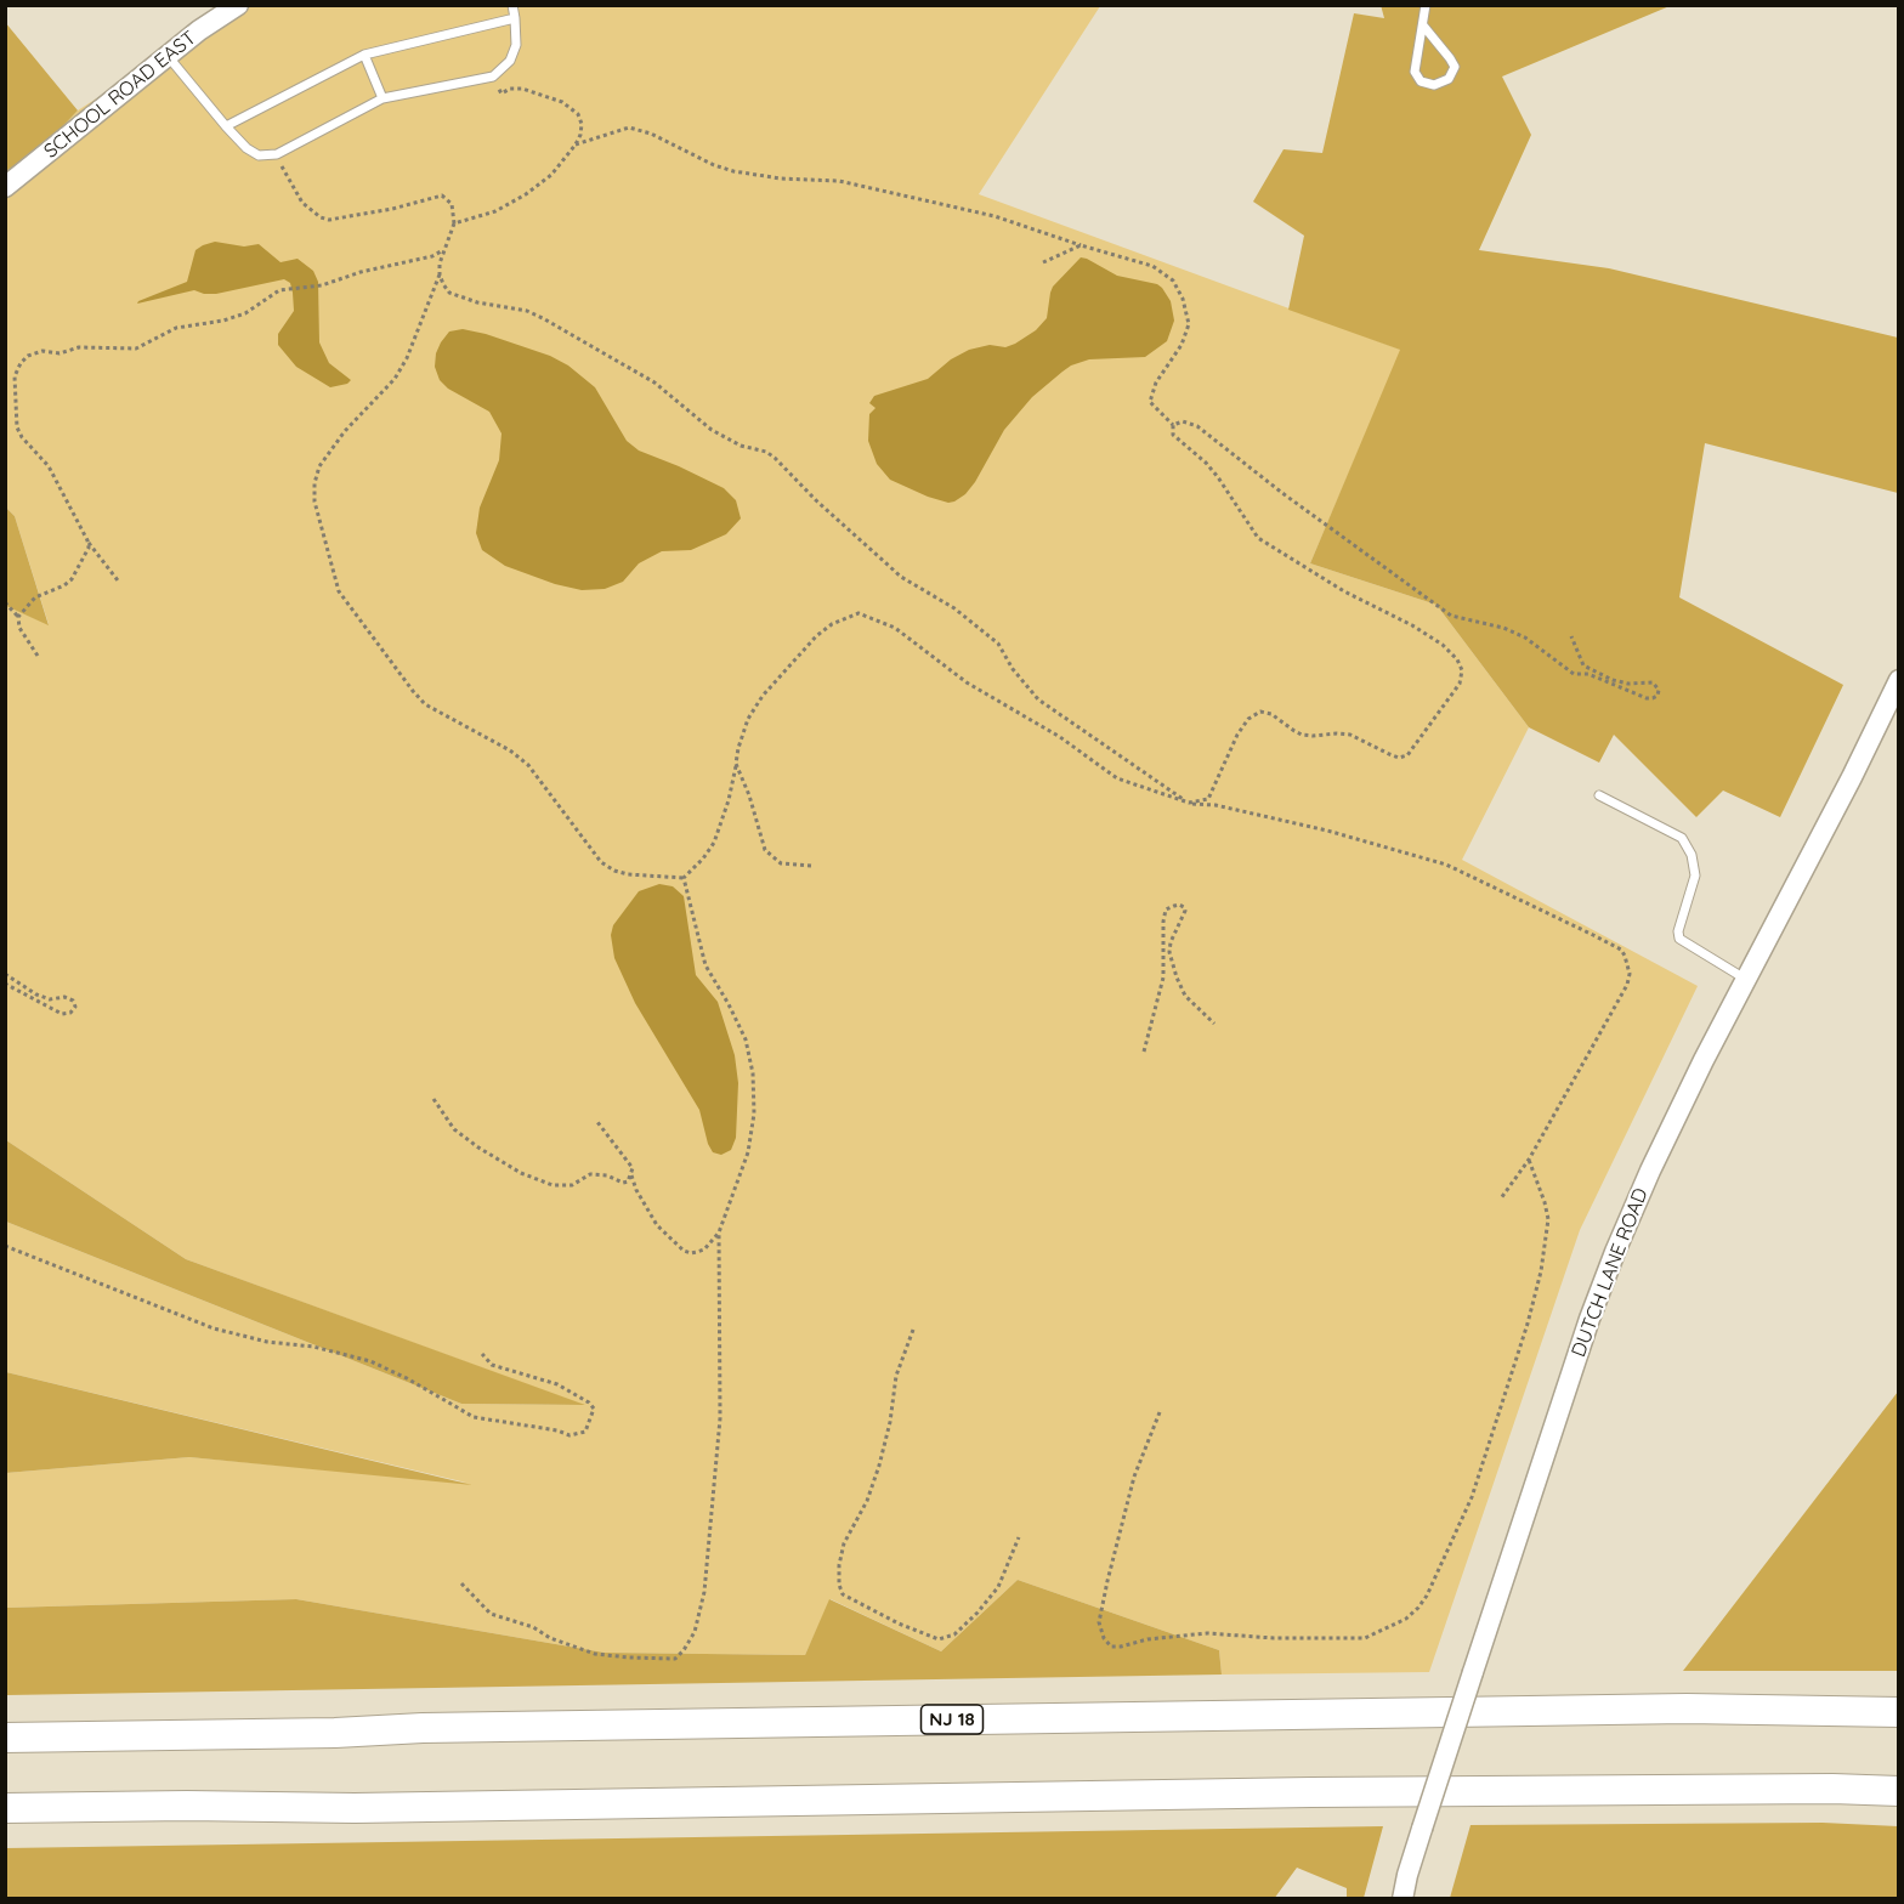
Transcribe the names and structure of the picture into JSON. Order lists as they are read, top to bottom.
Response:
{
  "streets": {
    "highway": ["NJ 18"],
    "street": ["SCHOOL ROAD EAST", "DUTCH LANE ROAD"]
  }
}
